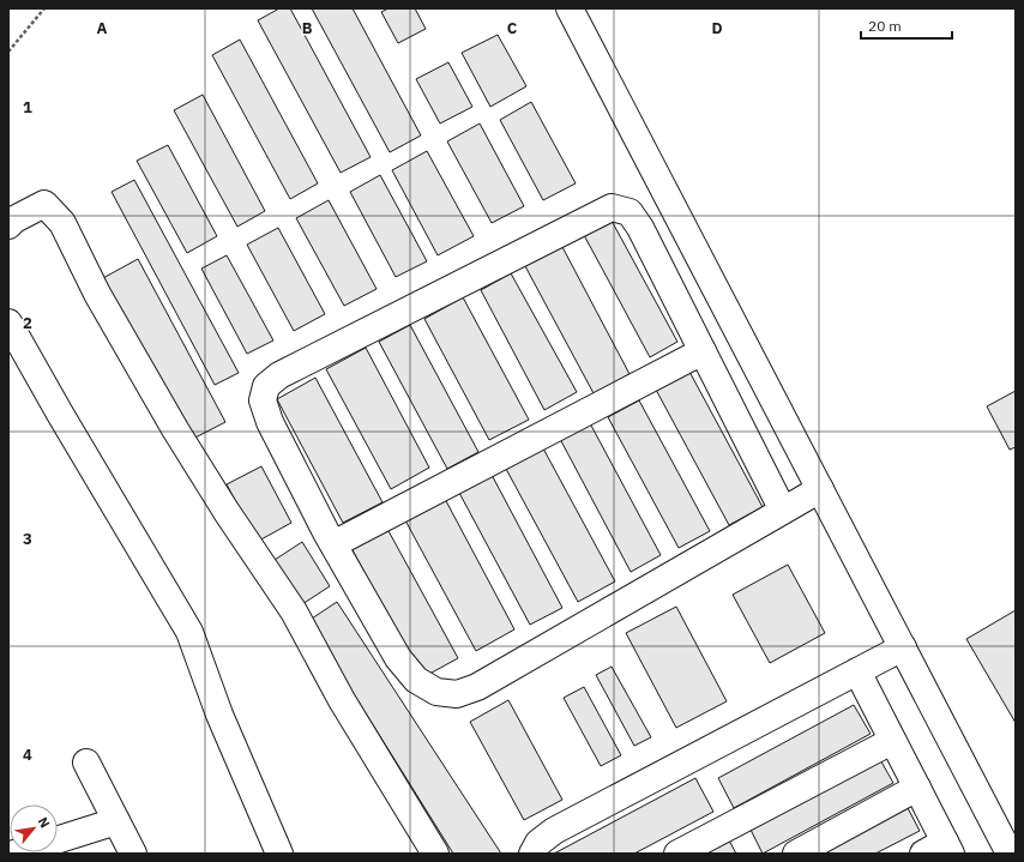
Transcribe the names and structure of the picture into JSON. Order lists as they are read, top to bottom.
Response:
{
  "scale_bar": "20 m",
  "north": "top right",
  "grid": {
    "columns": [
      "A",
      "B",
      "C",
      "D"
    ],
    "rows": [
      "1",
      "2",
      "3",
      "4"
    ]
  }
}
